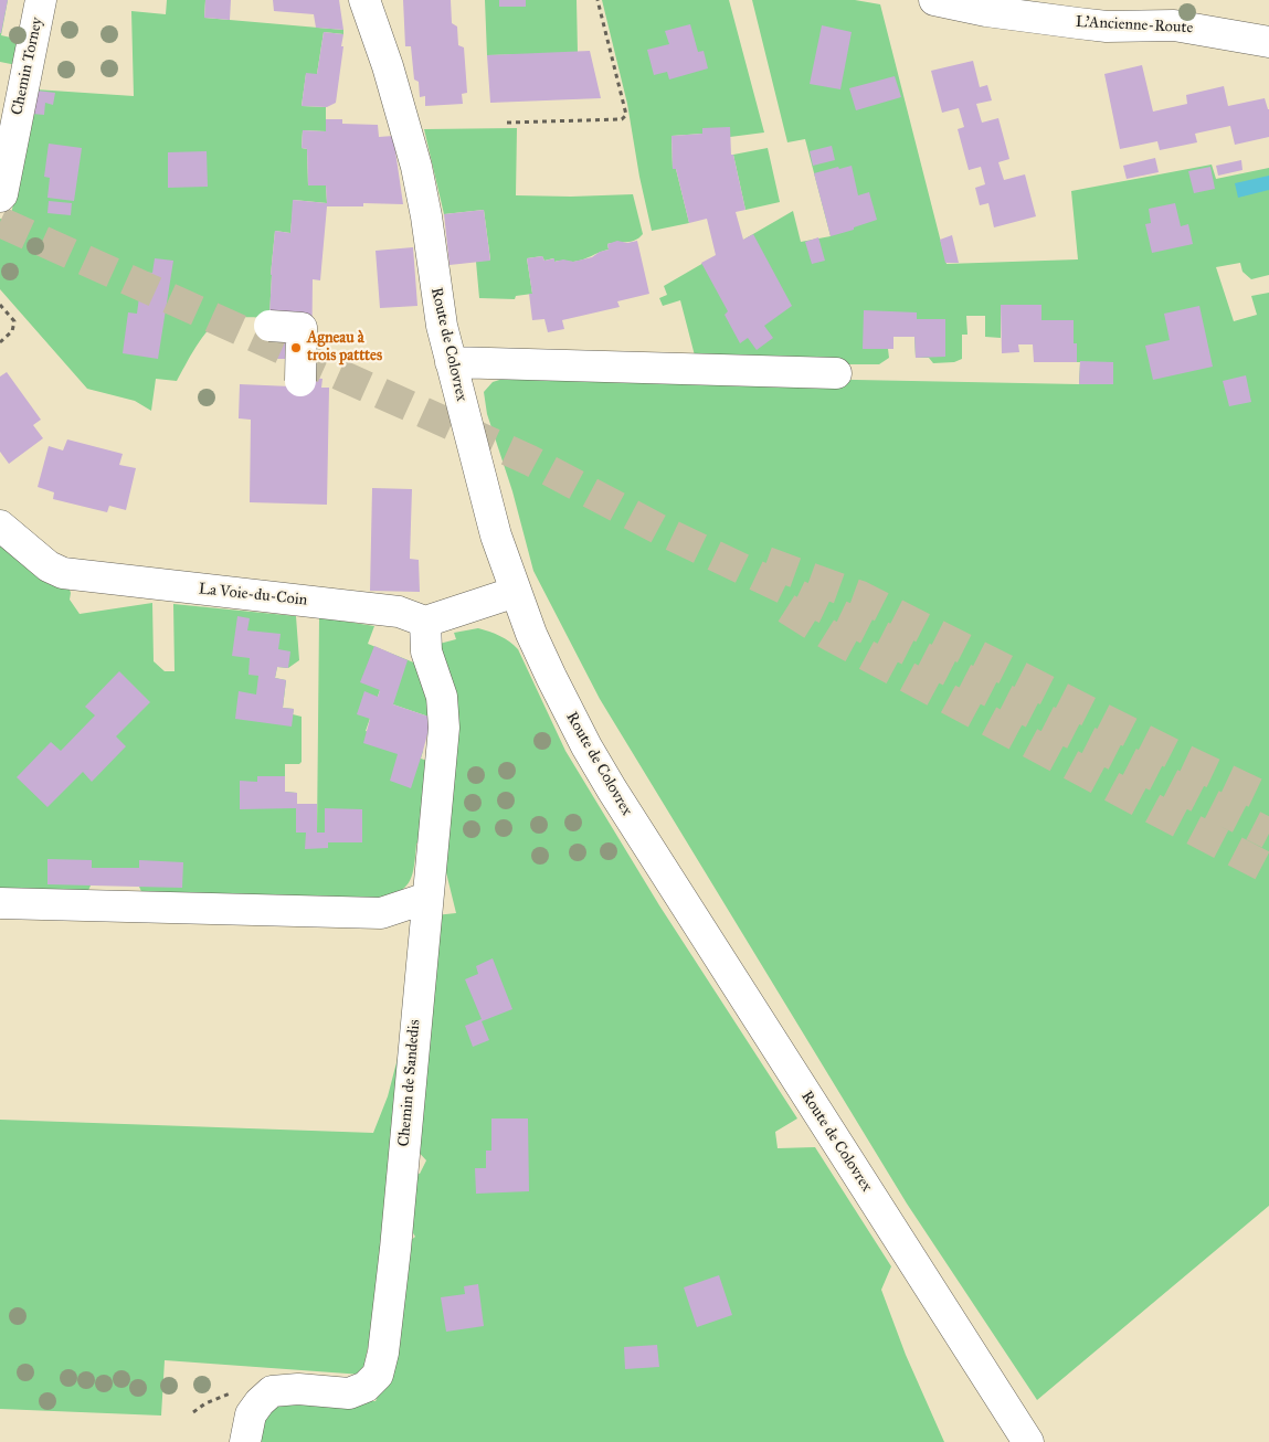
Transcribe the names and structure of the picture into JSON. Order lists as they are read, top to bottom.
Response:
{
  "streets": {
    "street": [
      "L'Ancienne-Route",
      "Chemin Torney",
      "Route de Colovrex",
      "La Voie-du-Coin",
      "Chemin de Sandedis"
    ]
  },
  "crossings": [
    ["La Voie-du-Coin", "Chemin de Sandedis"]
  ],
  "places": ["Agneau à trois patttes"]
}
